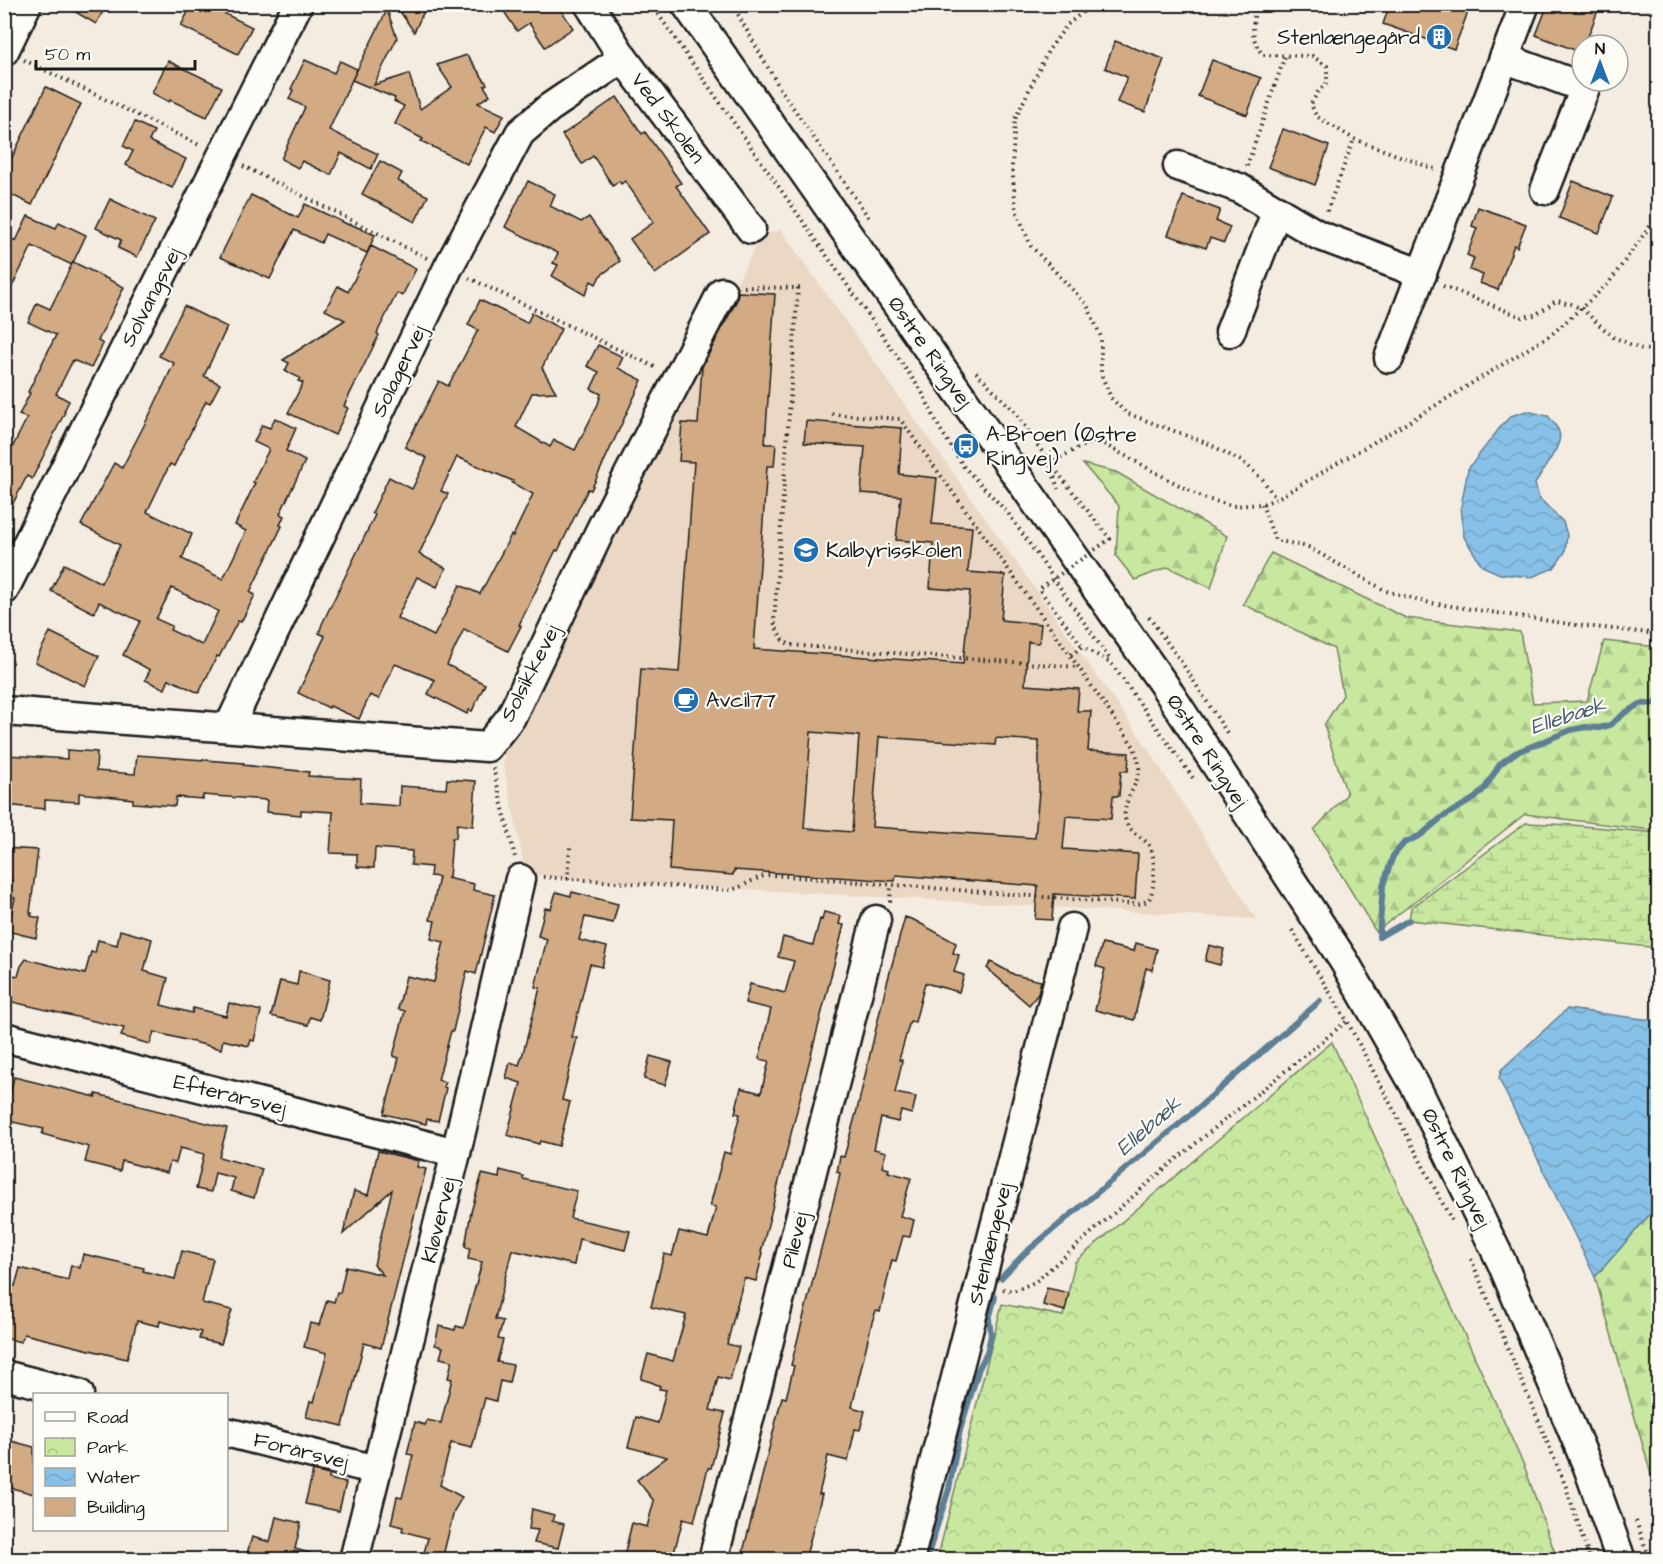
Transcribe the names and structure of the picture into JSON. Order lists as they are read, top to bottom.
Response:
{
  "streets": {
    "street": [
      "Ved Skolen",
      "Solvangsvej",
      "Østre Ringvej",
      "Solagervej",
      "Solsikkevej",
      "Efterårsvej",
      "Kløvervej",
      "Pilevej",
      "Stenlængevej",
      "Forårsvej"
    ]
  },
  "crossings": [
    ["Ved Skolen", "Solagervej"],
    ["Efterårsvej", "Kløvervej"],
    ["Kløvervej", "Forårsvej"]
  ],
  "water": ["Ellebæk"],
  "places": {
    "building": ["Stenlængegård"],
    "bus stop": ["A-Broen (Østre Ringvej)"],
    "school or university": ["Kalbyrisskolen"],
    "cafe": ["Avcil77"]
  },
  "legend": [
    "Road",
    "Park",
    "Water",
    "Building"
  ],
  "scale_bar": "50 m",
  "north": "top"
}
